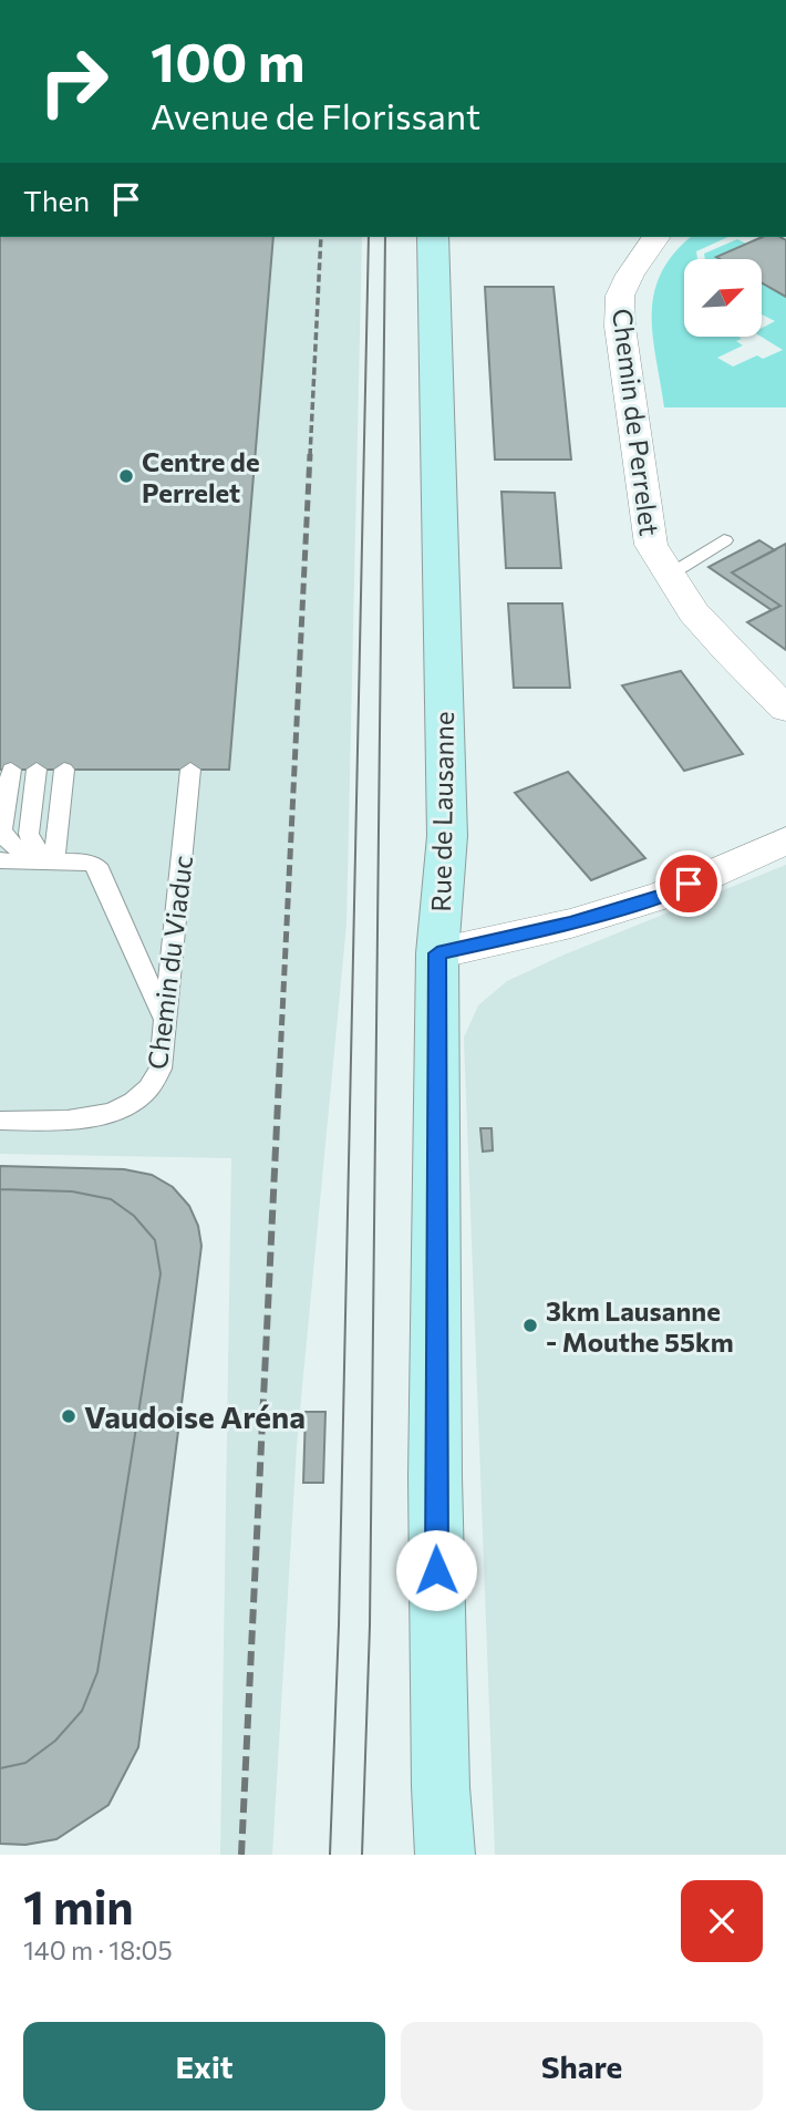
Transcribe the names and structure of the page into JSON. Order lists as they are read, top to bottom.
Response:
{
  "streets": {
    "main road": ["Rue de Lausanne"],
    "street": ["Chemin de Perrelet"],
    "lane": ["Chemin du Viaduc"]
  },
  "places": ["Centre de Perrelet", "3km Lausanne - Mouthe 55km", "Vaudoise Aréna"],
  "north": "top right",
  "page": {
    "turn": ["100 m", "Avenue de Florissant"],
    "then": "Then",
    "heading": ["1 min", "140 m · 18:05"],
    "buttons": ["Exit", "Share"]
  }
}
